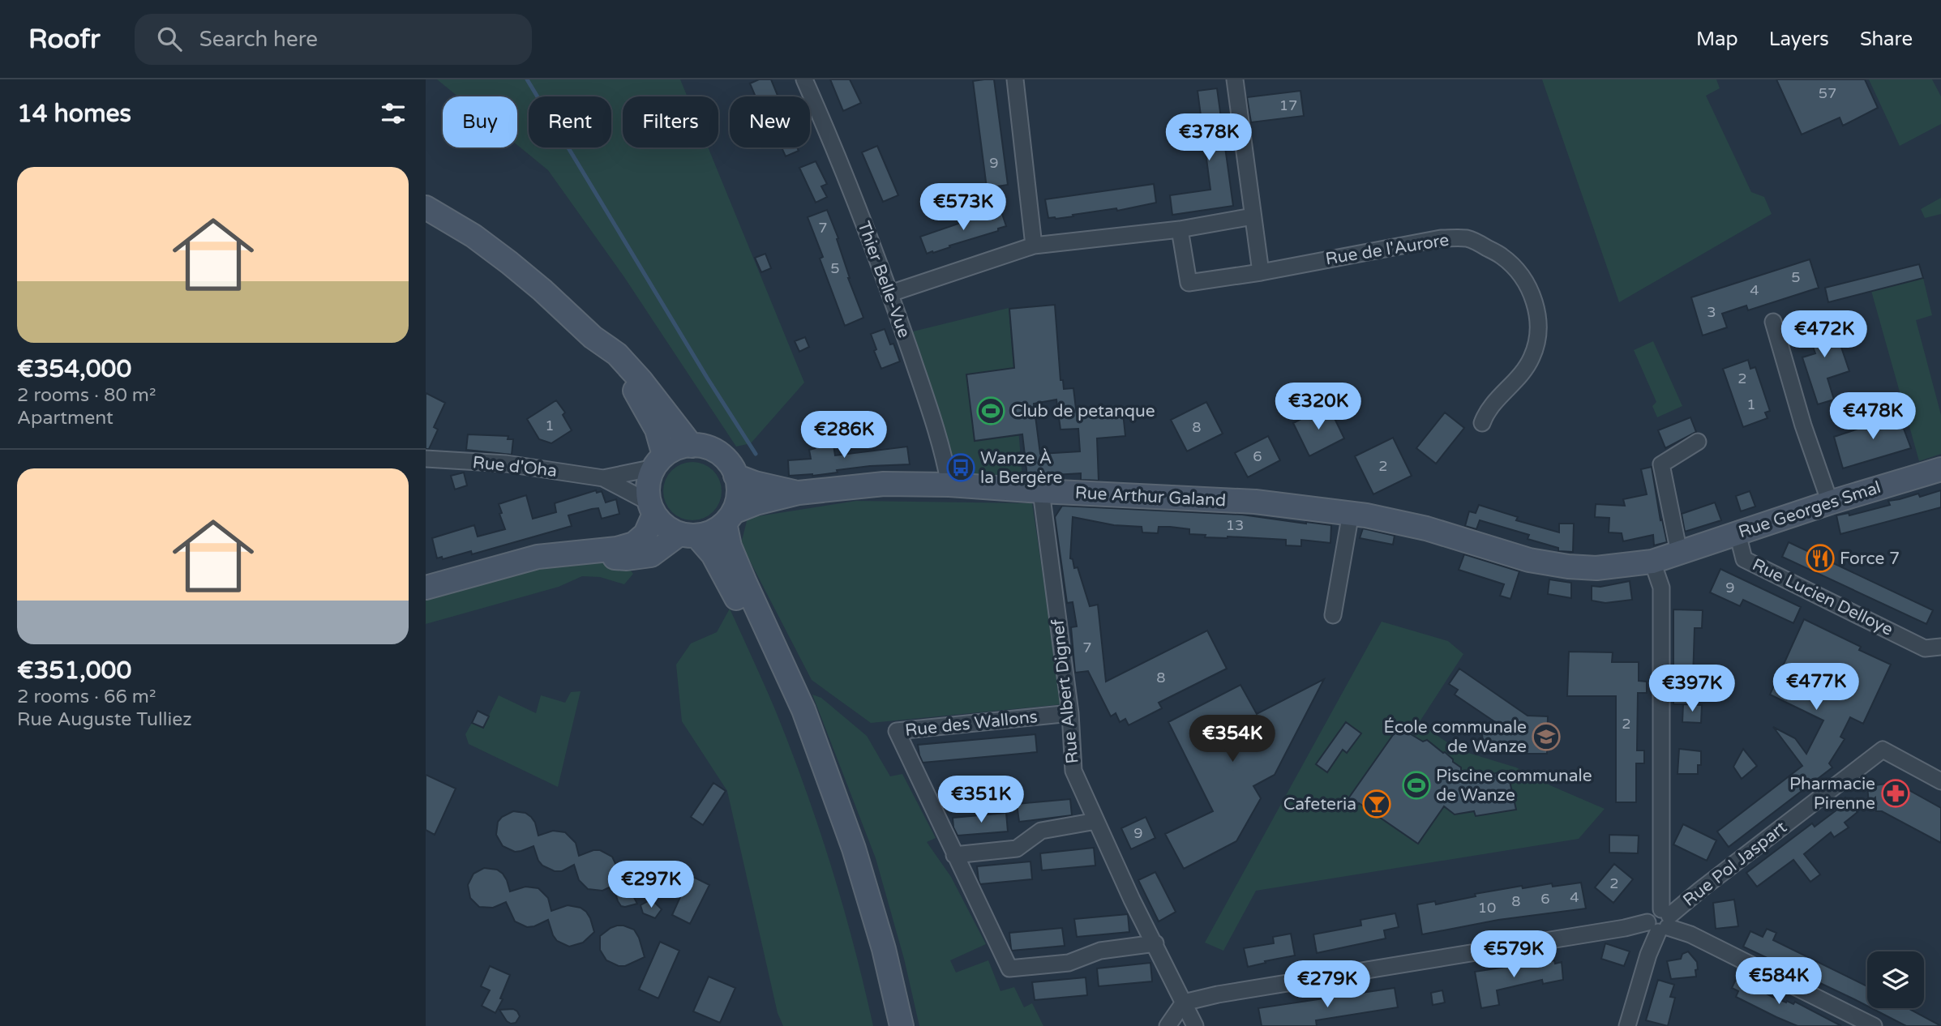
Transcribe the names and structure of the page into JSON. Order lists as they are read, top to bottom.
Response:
{
  "streets": {
    "main road": ["Rue Arthur Galand", "Rue Georges Smal"],
    "street": [
      "Rue de l'Aurore",
      "Thier Belle-Vue",
      "Rue d'Oha",
      "Rue Lucien Delloye",
      "Rue Albert Dignef",
      "Rue des Wallons",
      "Rue Pol Jaspart"
    ]
  },
  "crossings": [
    ["Thier Belle-Vue", "Rue Arthur Galand"],
    ["Rue Arthur Galand", "Rue Georges Smal"],
    ["Rue Arthur Galand", "Rue Albert Dignef"],
    ["Rue Georges Smal", "Rue Lucien Delloye"],
    ["Rue Albert Dignef", "Rue des Wallons"]
  ],
  "places": {
    "sports": ["Club de petanque", "Piscine communale de Wanze"],
    "bus stop": ["Wanze À la Bergère"],
    "restaurant": ["Force 7"],
    "school or university": ["École communale de Wanze"],
    "pharmacy": ["Pharmacie Pirenne"],
    "bar": ["Cafeteria"]
  },
  "house_numbers": [
    "57",
    "17",
    "9",
    "7",
    "5",
    "5",
    "4",
    "3",
    "2",
    "1",
    "1",
    "8",
    "6",
    "2",
    "13",
    "9",
    "7",
    "8",
    "2",
    "9",
    "2",
    "4",
    "6",
    "8",
    "10"
  ],
  "page": {
    "header": "Roofr",
    "search": "Search here",
    "nav": ["Map", "Layers", "Share"],
    "heading": "14 homes",
    "chip": [
      "Buy",
      "Rent",
      "Filters",
      "New"
    ],
    "price": [
      "€378K",
      "€573K",
      "€472K",
      "€320K",
      "€478K",
      "€286K",
      "€477K",
      "€397K",
      "€354K",
      "€351K",
      "€297K",
      "€579K",
      "€584K",
      "€279K"
    ],
    "list": [
      {
        "name": "€354,000",
        "note": "2 rooms · 80 m² · Apartment"
      },
      {
        "name": "€351,000",
        "note": "2 rooms · 66 m² · Rue Auguste Tulliez"
      }
    ]
  }
}
